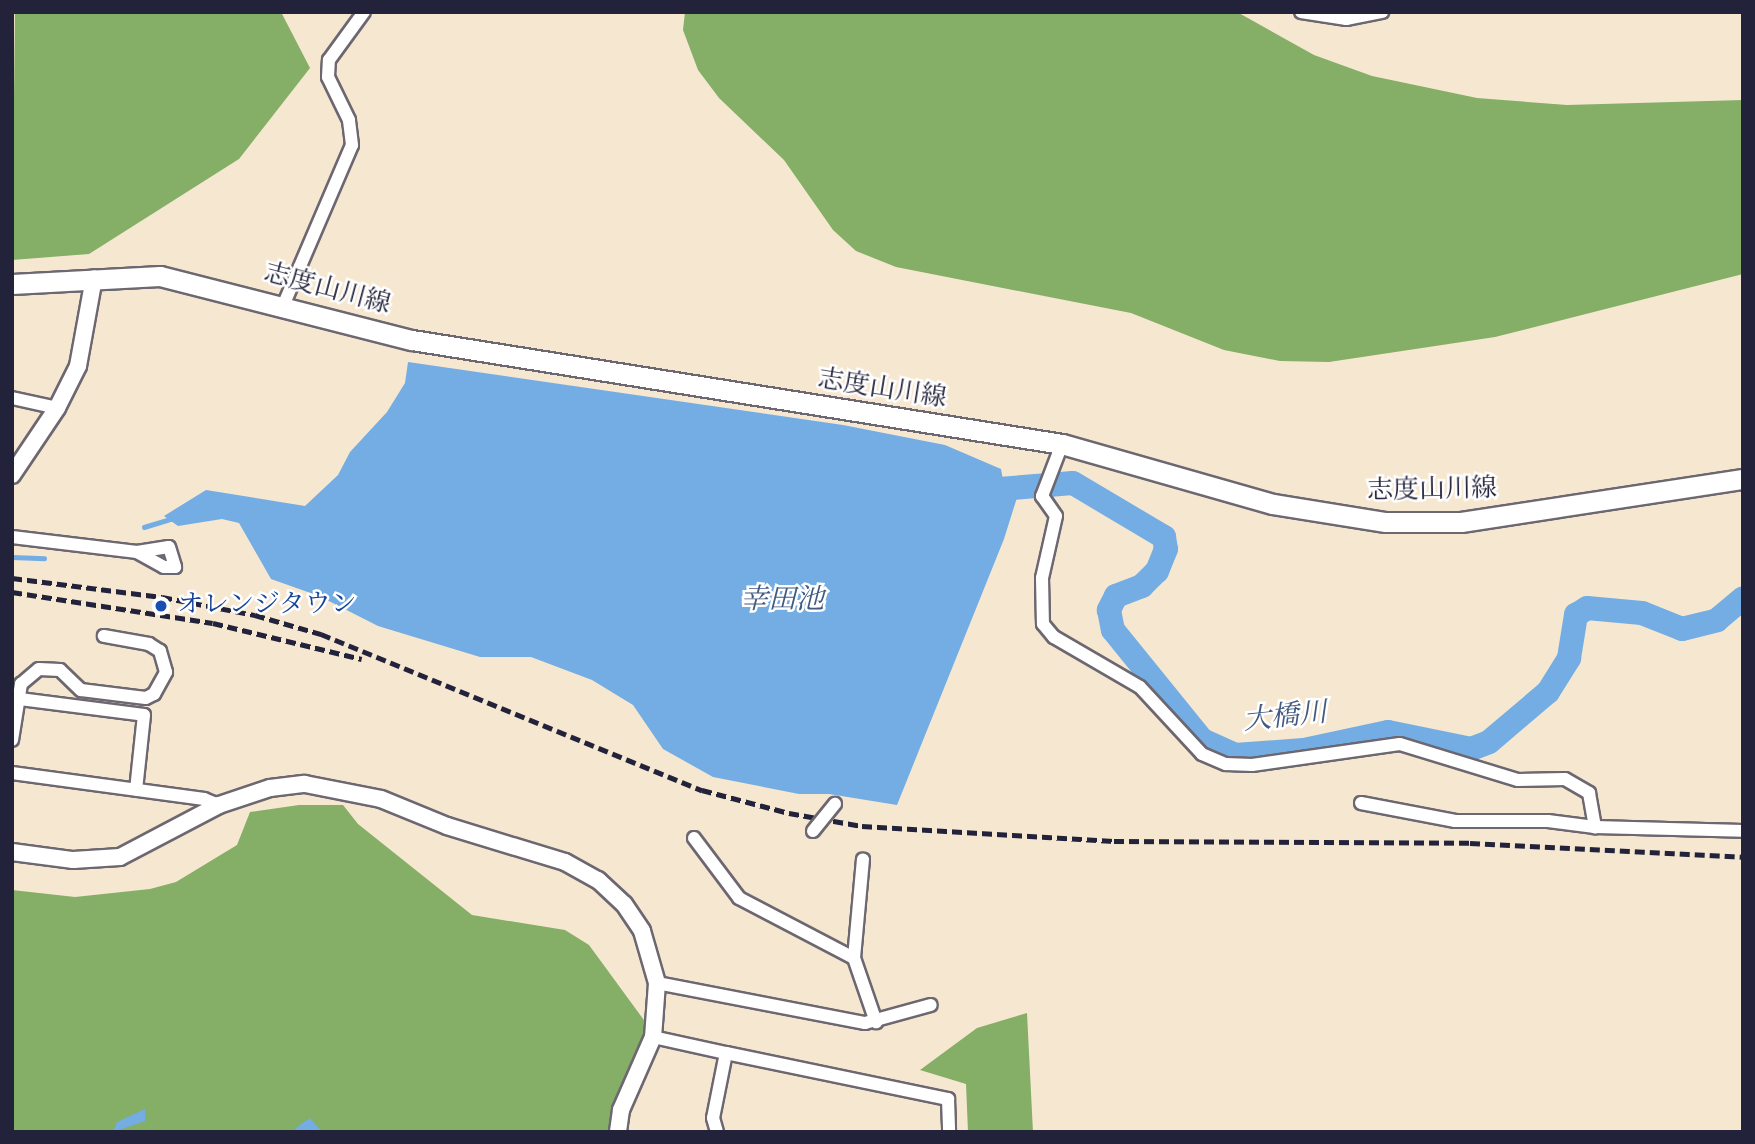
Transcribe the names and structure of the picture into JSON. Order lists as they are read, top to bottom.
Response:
{
  "streets": {
    "main road": ["志度山川線"]
  },
  "water": ["幸田池", "大橋川"],
  "places": ["オレンジタウン"]
}
